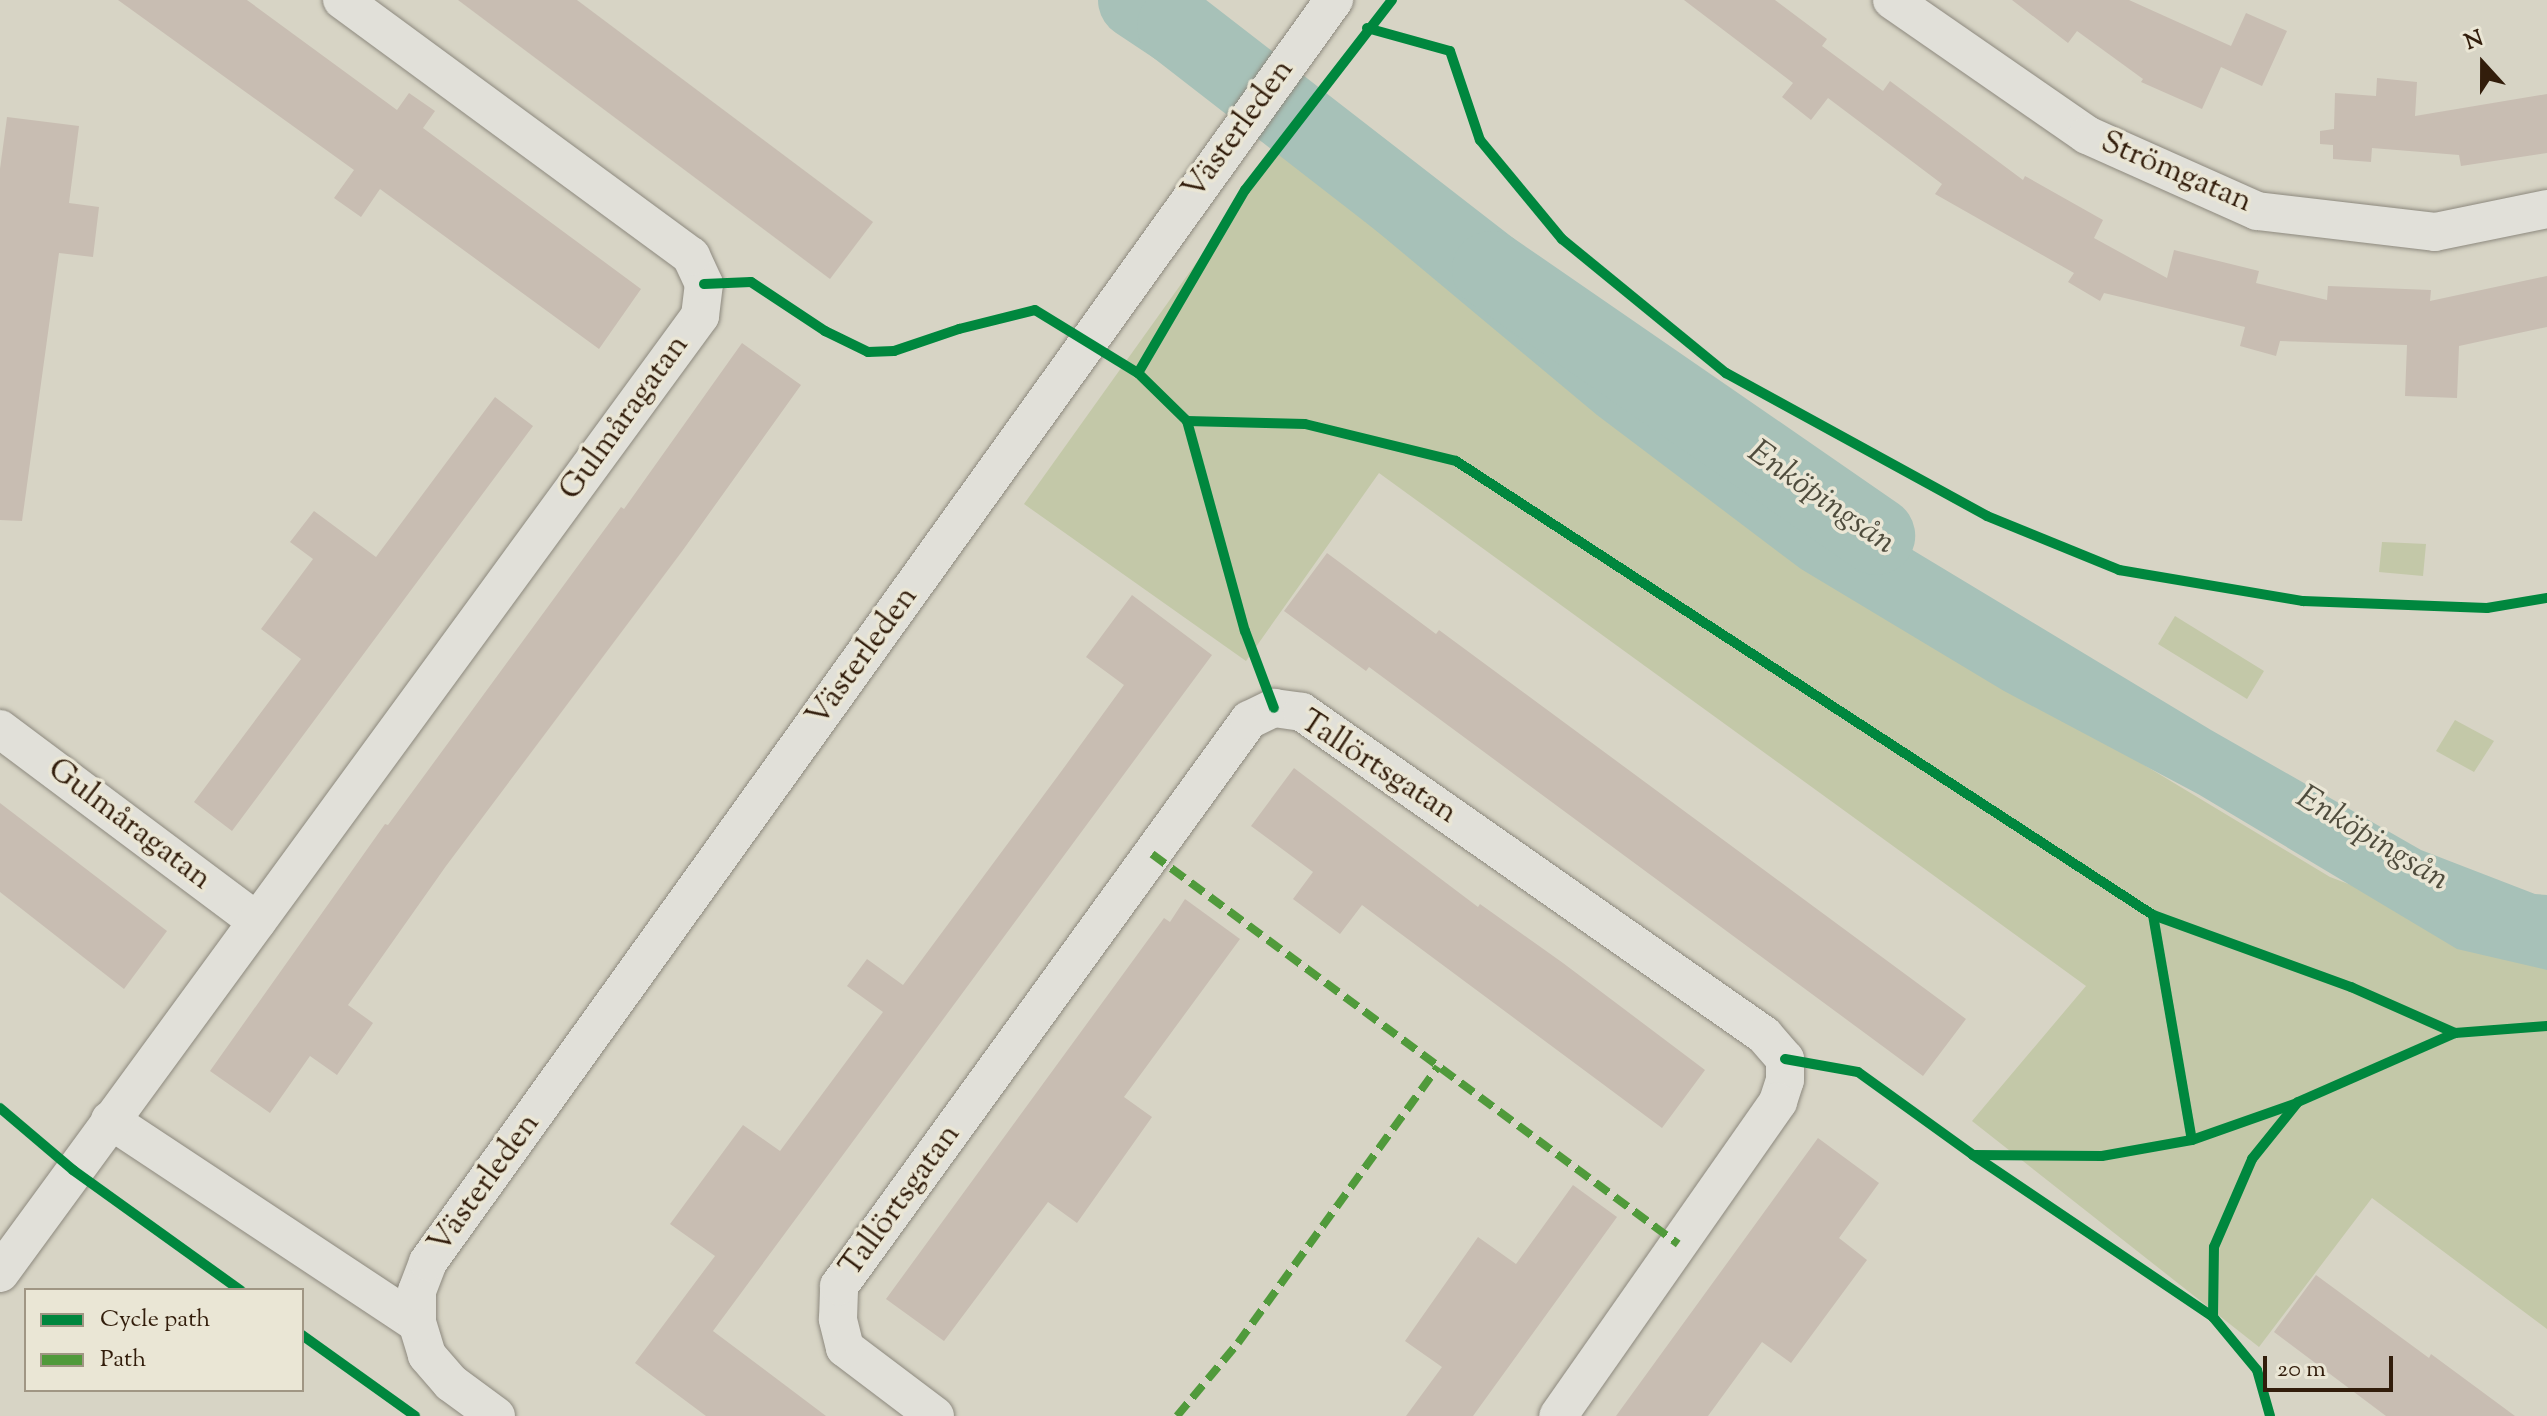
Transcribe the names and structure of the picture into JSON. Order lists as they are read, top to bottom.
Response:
{
  "streets": {
    "street": [
      "Västerleden",
      "Strömgatan",
      "Gulmåragatan",
      "Tallörtsgatan"
    ]
  },
  "water": ["Enköpingsån"],
  "legend": ["Cycle path", "Path"],
  "scale_bar": "20 m",
  "north": "top"
}
